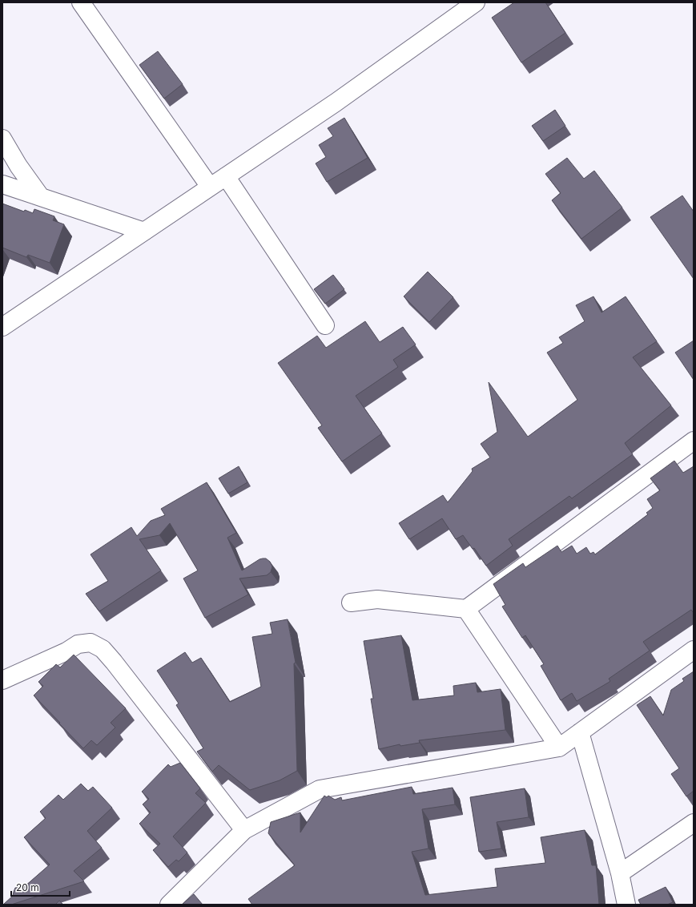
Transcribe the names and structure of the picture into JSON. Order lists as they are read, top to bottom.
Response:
{
  "scale_bar": "20 m"
}
